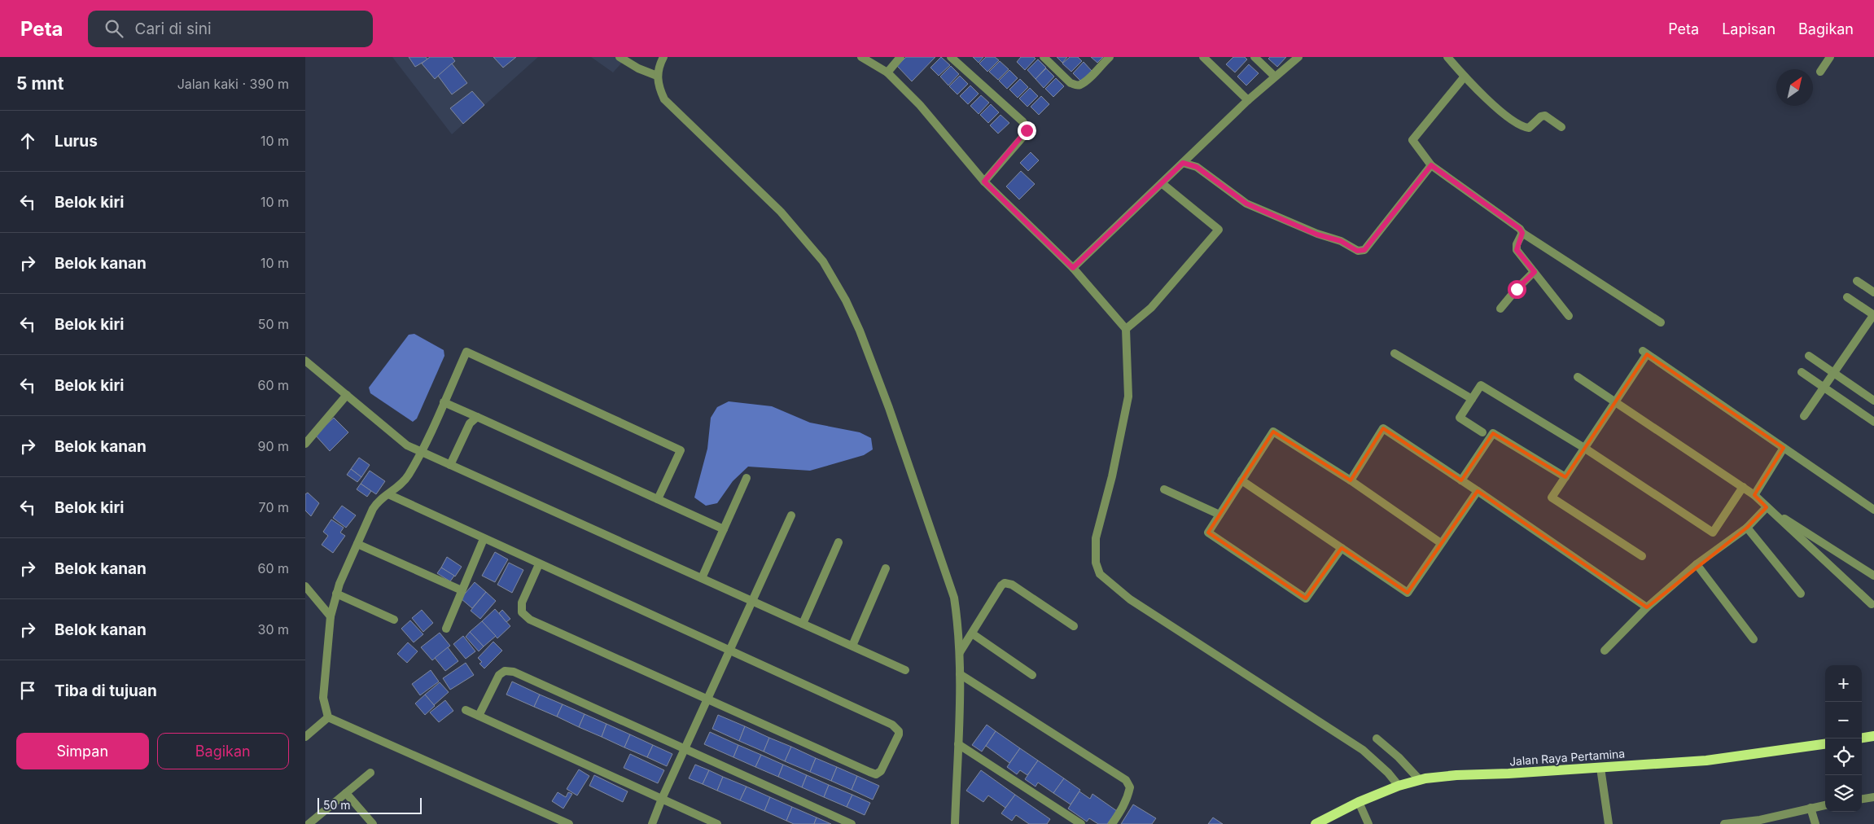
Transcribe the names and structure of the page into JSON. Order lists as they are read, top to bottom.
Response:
{
  "streets": {
    "main road": ["Jalan Raya Pertamina"]
  },
  "scale_bar": "50 m",
  "north": "top right",
  "page": {
    "header": "Peta",
    "search": "Cari di sini",
    "nav": ["Peta", "Lapisan", "Bagikan"],
    "heading": ["5 mnt", "Jalan kaki · 390 m"],
    "list": [
      ["Lurus", "10 m"],
      ["Belok kiri", "10 m"],
      ["Belok kanan", "10 m"],
      ["Belok kiri", "50 m"],
      ["Belok kiri", "60 m"],
      ["Belok kanan", "90 m"],
      ["Belok kiri", "70 m"],
      ["Belok kanan", "60 m"],
      ["Belok kanan", "30 m"],
      "Tiba di tujuan"
    ],
    "map_buttons": ["+", "−"],
    "buttons": ["Simpan", "Bagikan"],
    "scale": "50 m"
  }
}
